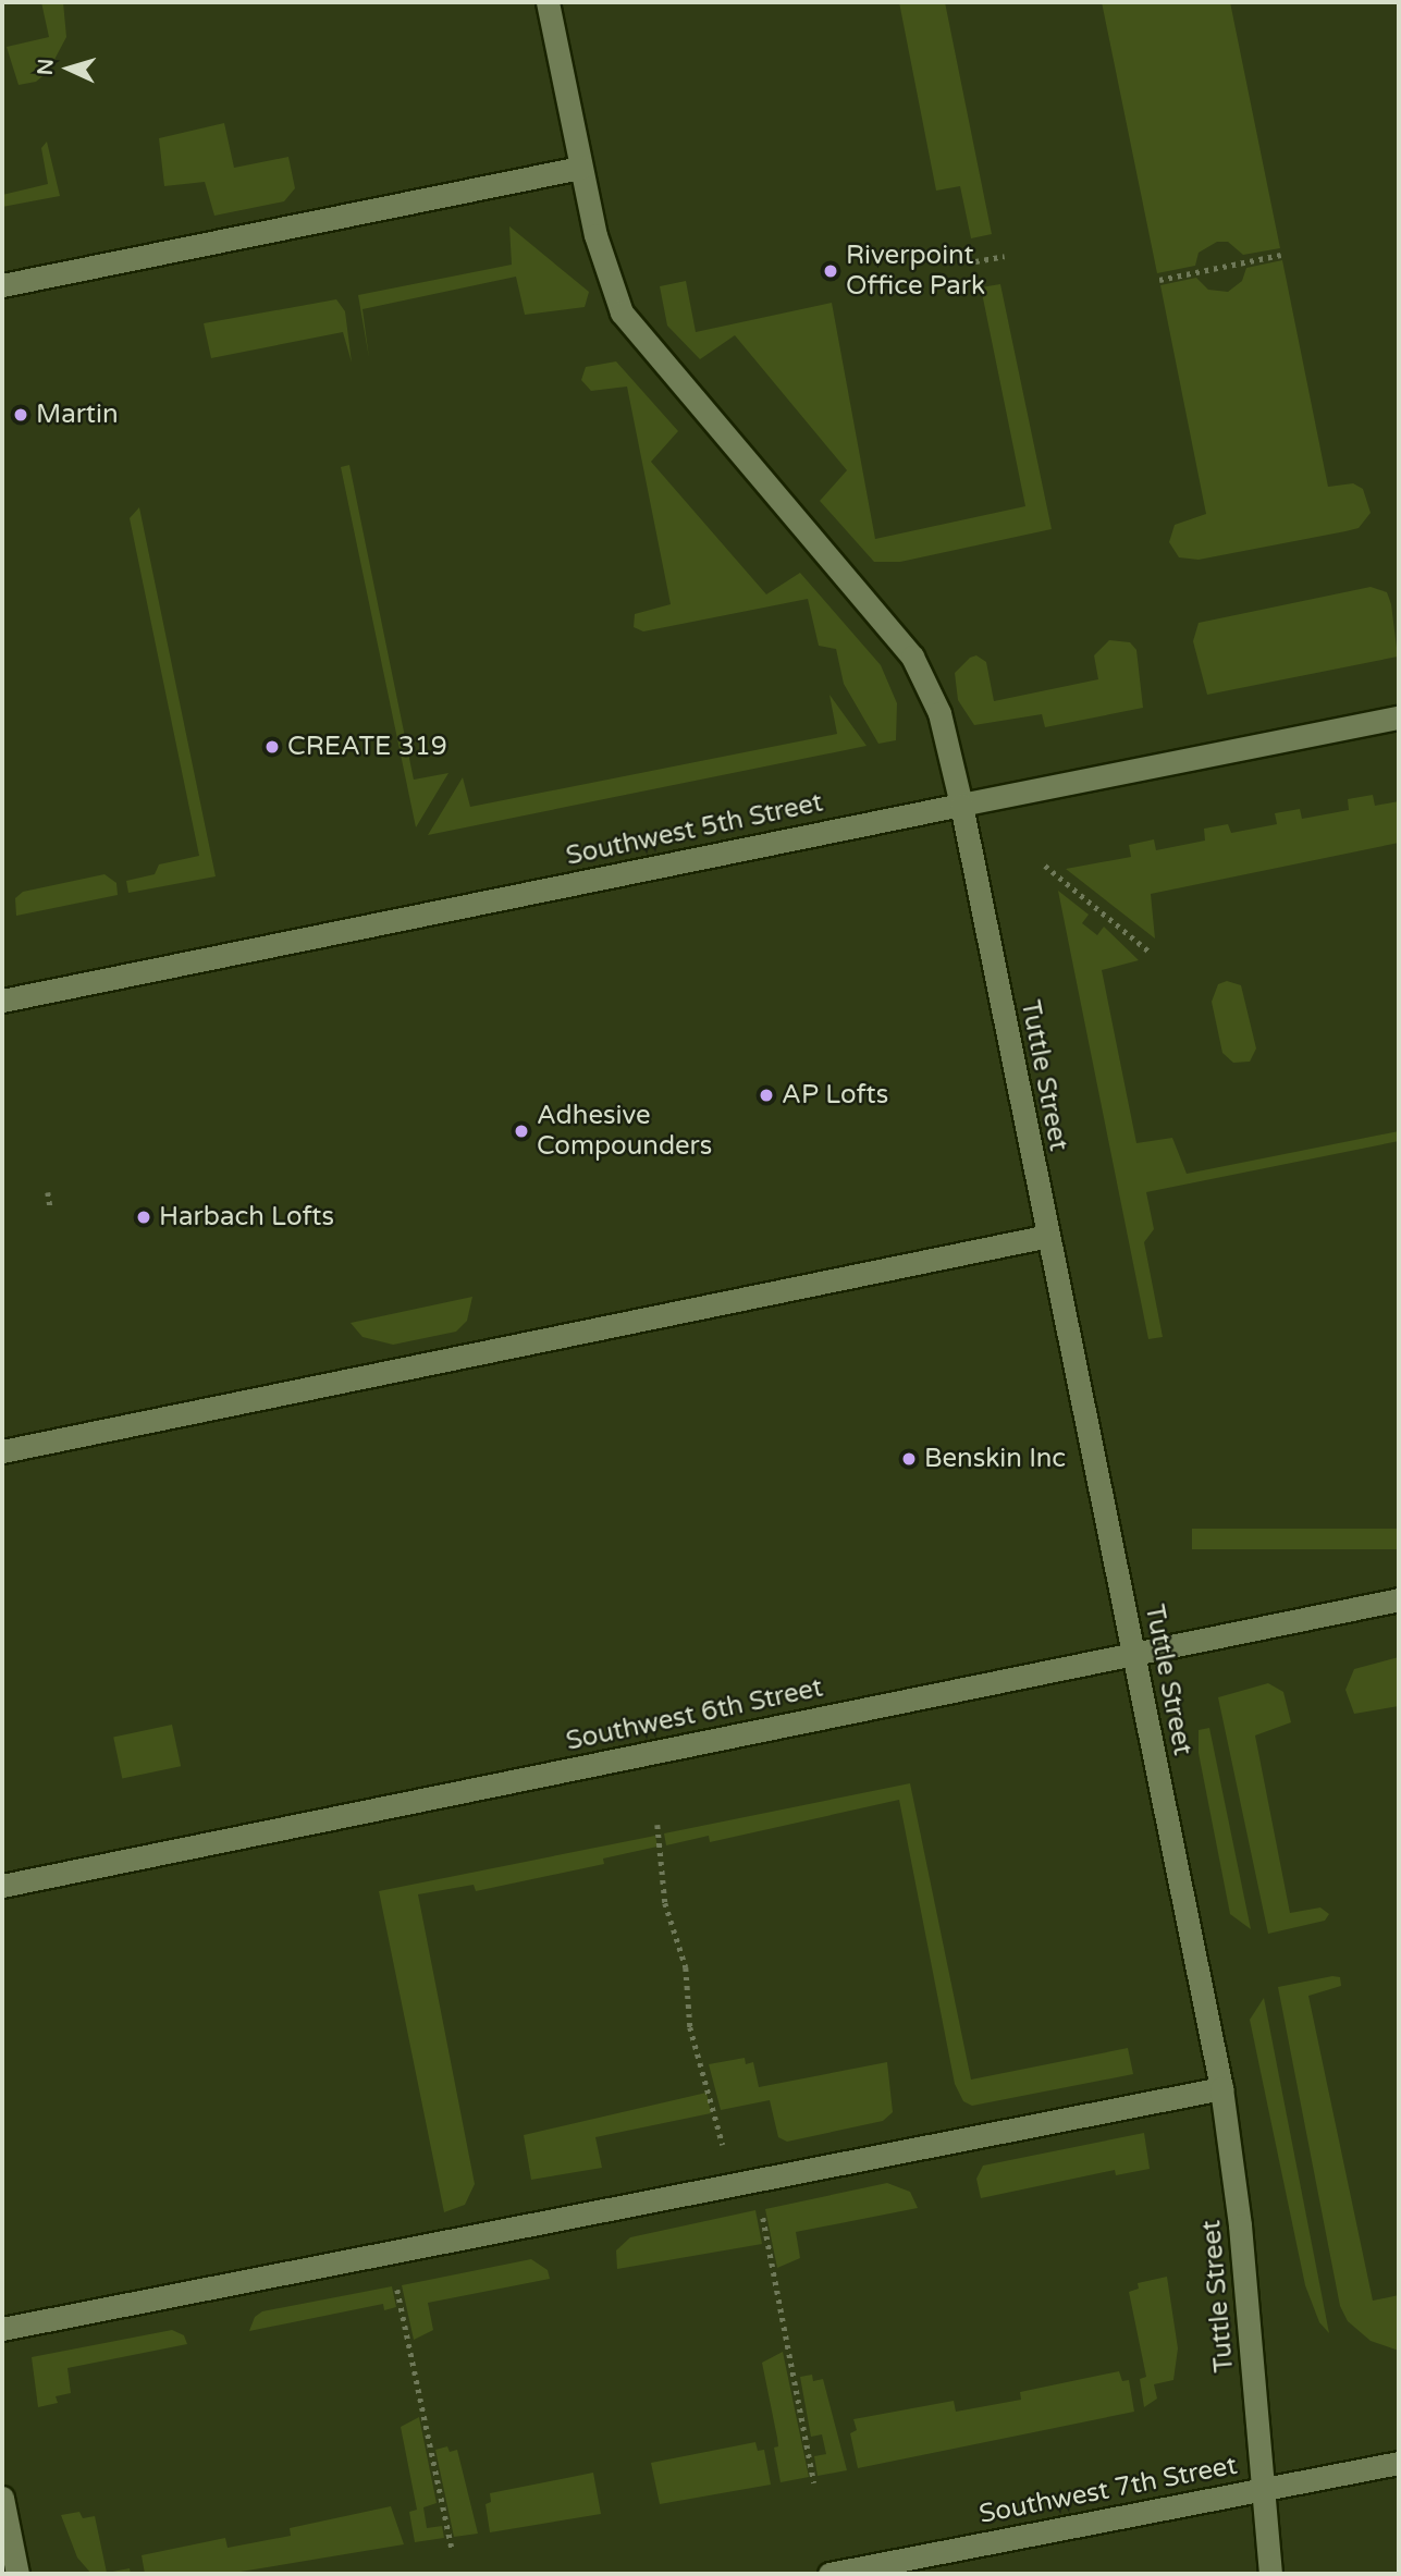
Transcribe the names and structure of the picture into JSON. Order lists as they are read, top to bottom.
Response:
{
  "streets": {
    "street": [
      "Southwest 5th Street",
      "Tuttle Street",
      "Southwest 6th Street",
      "Southwest 7th Street"
    ]
  },
  "crossings": [
    ["Southwest 5th Street", "Tuttle Street"],
    ["Tuttle Street", "Southwest 6th Street"],
    ["Tuttle Street", "Southwest 7th Street"]
  ],
  "places": [
    "Riverpoint Office Park",
    "Martin",
    "CREATE 319",
    "AP Lofts",
    "Adhesive Compounders",
    "Harbach Lofts",
    "Benskin Inc"
  ],
  "north": "left"
}
